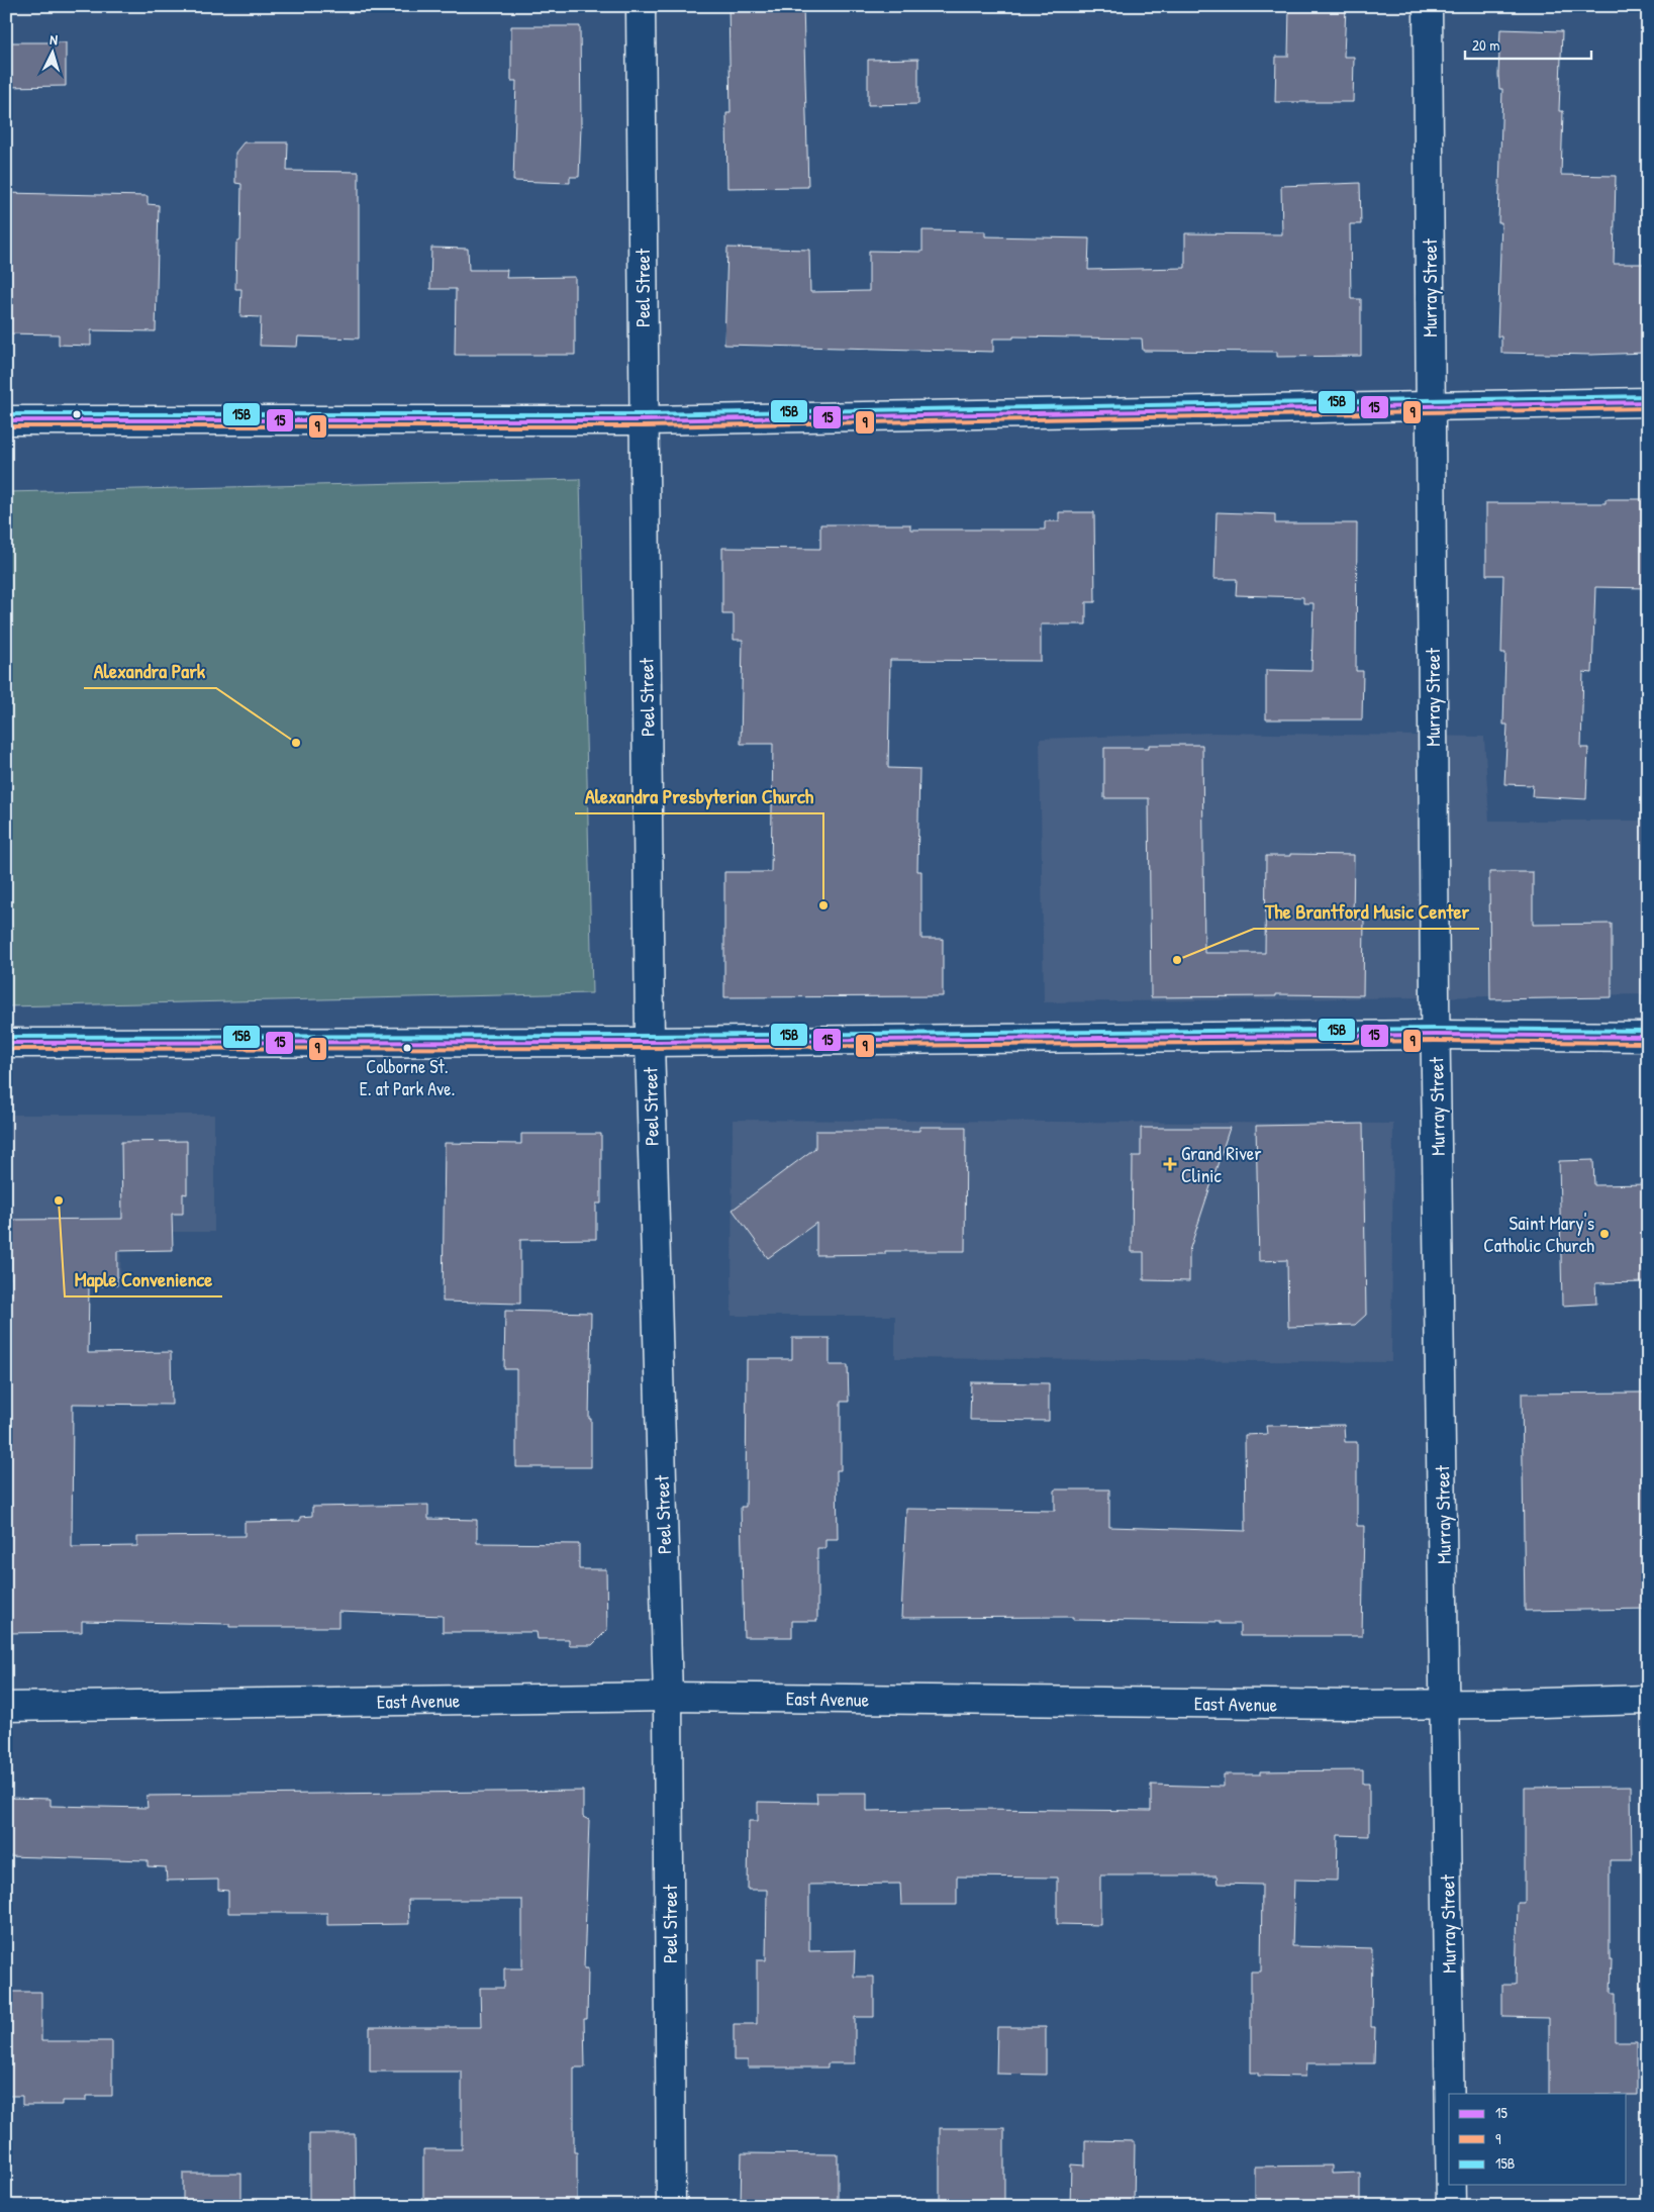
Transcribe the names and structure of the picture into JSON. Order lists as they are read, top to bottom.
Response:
{
  "streets": {
    "street": ["Peel Street", "Murray Street", "East Avenue"]
  },
  "crossings": [
    ["Peel Street", "East Avenue"],
    ["Murray Street", "East Avenue"]
  ],
  "places": {
    "other": [
      "Alexandra Park",
      "Alexandra Presbyterian Church",
      "The Brantford Music Center",
      "Colborne St. E. at Park Ave.",
      "Maple Convenience",
      "Saint Mary's Catholic Church"
    ],
    "health": ["Grand River Clinic"]
  },
  "lines": ["transit line 15B", "transit line 15", "transit line 9"],
  "legend": ["15", "9", "15B"],
  "scale_bar": "20 m",
  "north": "top"
}
